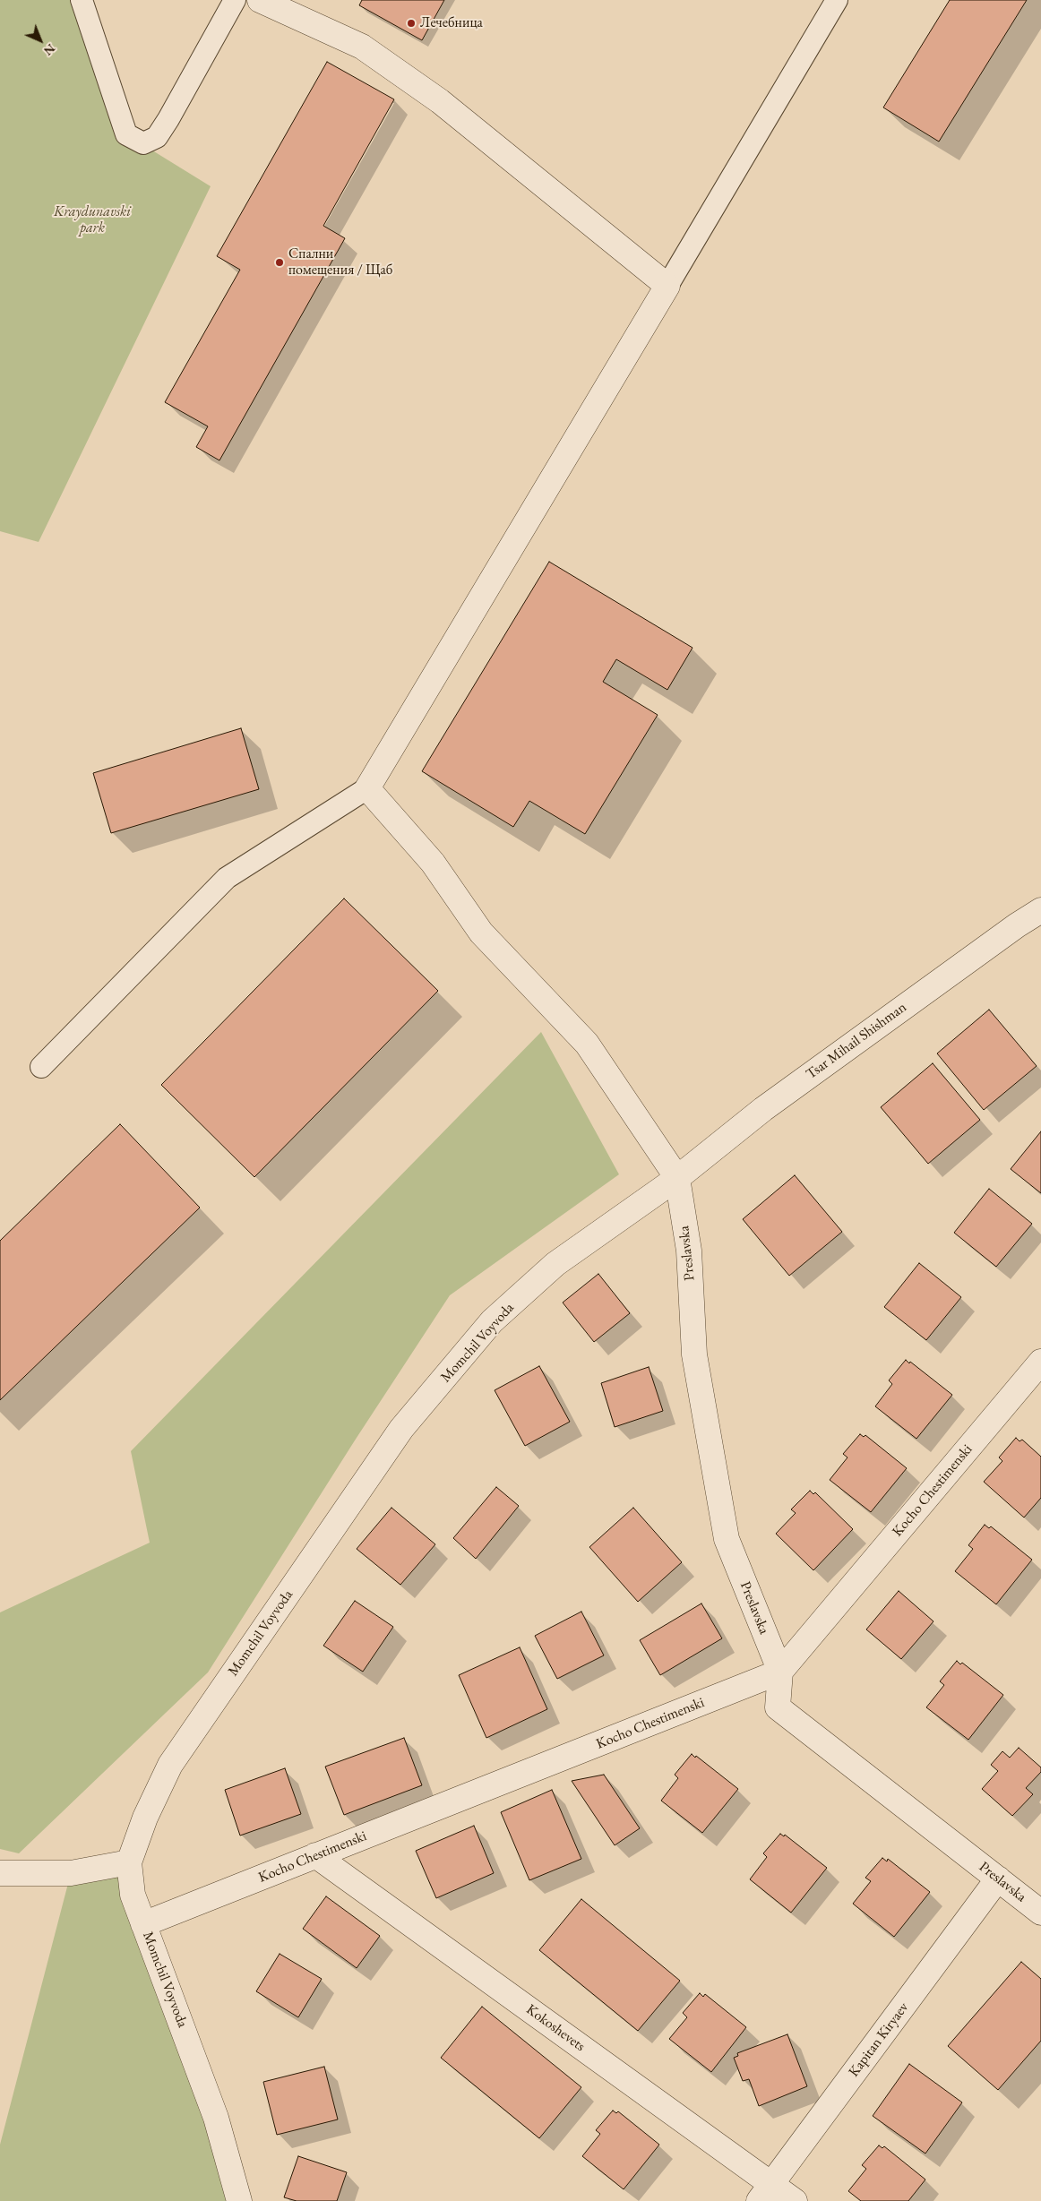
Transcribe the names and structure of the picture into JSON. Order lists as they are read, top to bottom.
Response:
{
  "streets": {
    "street": [
      "Tsar Mihail Shishman",
      "Preslavska",
      "Momchil Voyvoda",
      "Kocho Chestimenski",
      "Kokoshevets",
      "Kapitan Kiryaev"
    ]
  },
  "crossings": [
    ["Tsar Mihail Shishman", "Preslavska"],
    ["Tsar Mihail Shishman", "Momchil Voyvoda"],
    ["Preslavska", "Momchil Voyvoda"],
    ["Preslavska", "Kocho Chestimenski"],
    ["Preslavska", "Kapitan Kiryaev"],
    ["Momchil Voyvoda", "Kocho Chestimenski"],
    ["Kocho Chestimenski", "Kokoshevets"],
    ["Kokoshevets", "Kapitan Kiryaev"]
  ],
  "parks": ["Kraydunavski park"],
  "places": ["Лечебница", "Спални помещения / Щаб"],
  "north": "bottom right"
}
